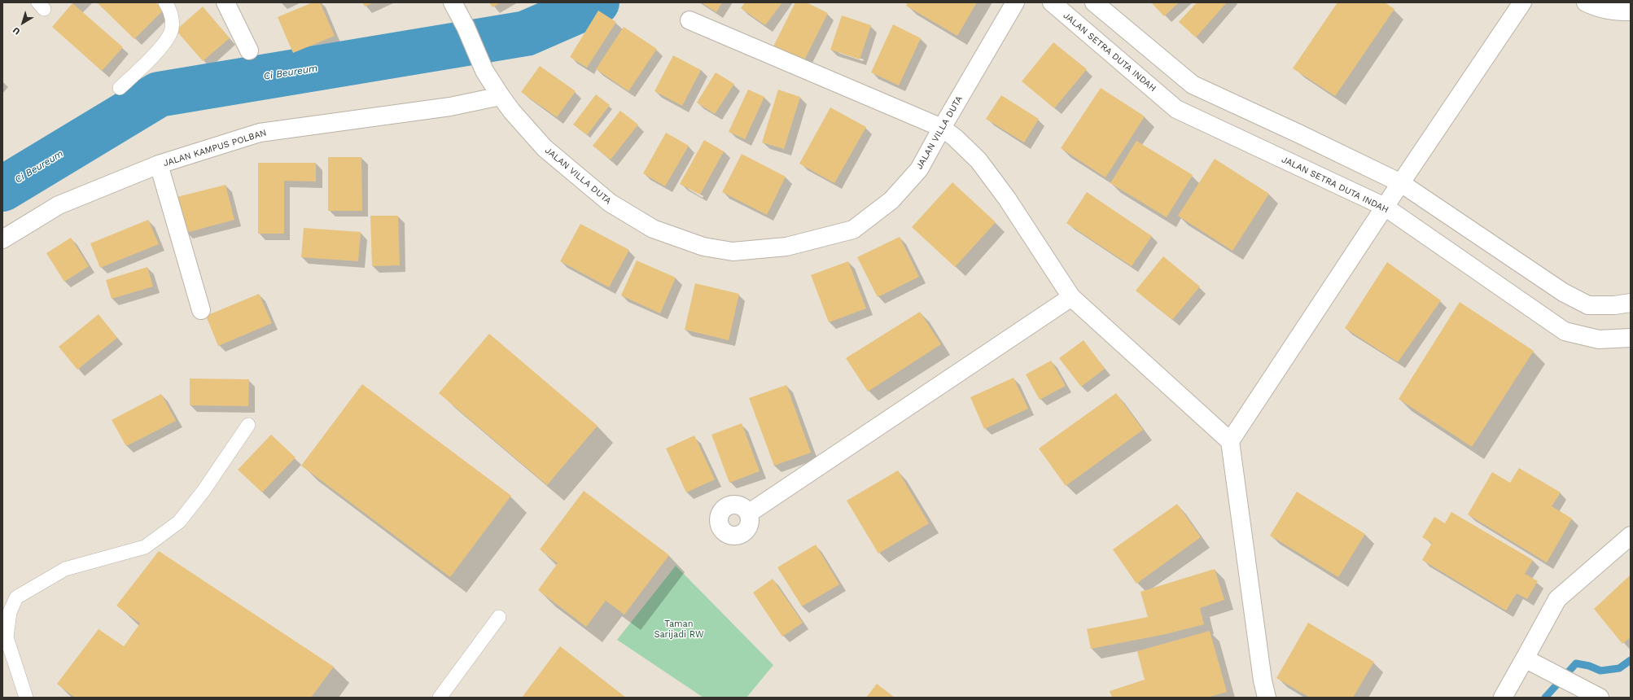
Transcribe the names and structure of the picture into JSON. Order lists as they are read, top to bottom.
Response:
{
  "streets": {
    "street": ["JALAN SETRA DUTA INDAH", "JALAN VILLA DUTA", "JALAN KAMPUS POLBAN"]
  },
  "crossings": [
    ["JALAN VILLA DUTA", "JALAN KAMPUS POLBAN"]
  ],
  "water": ["Ci Beureum"],
  "parks": ["Taman Sarijadi RW"],
  "north": "bottom left"
}
